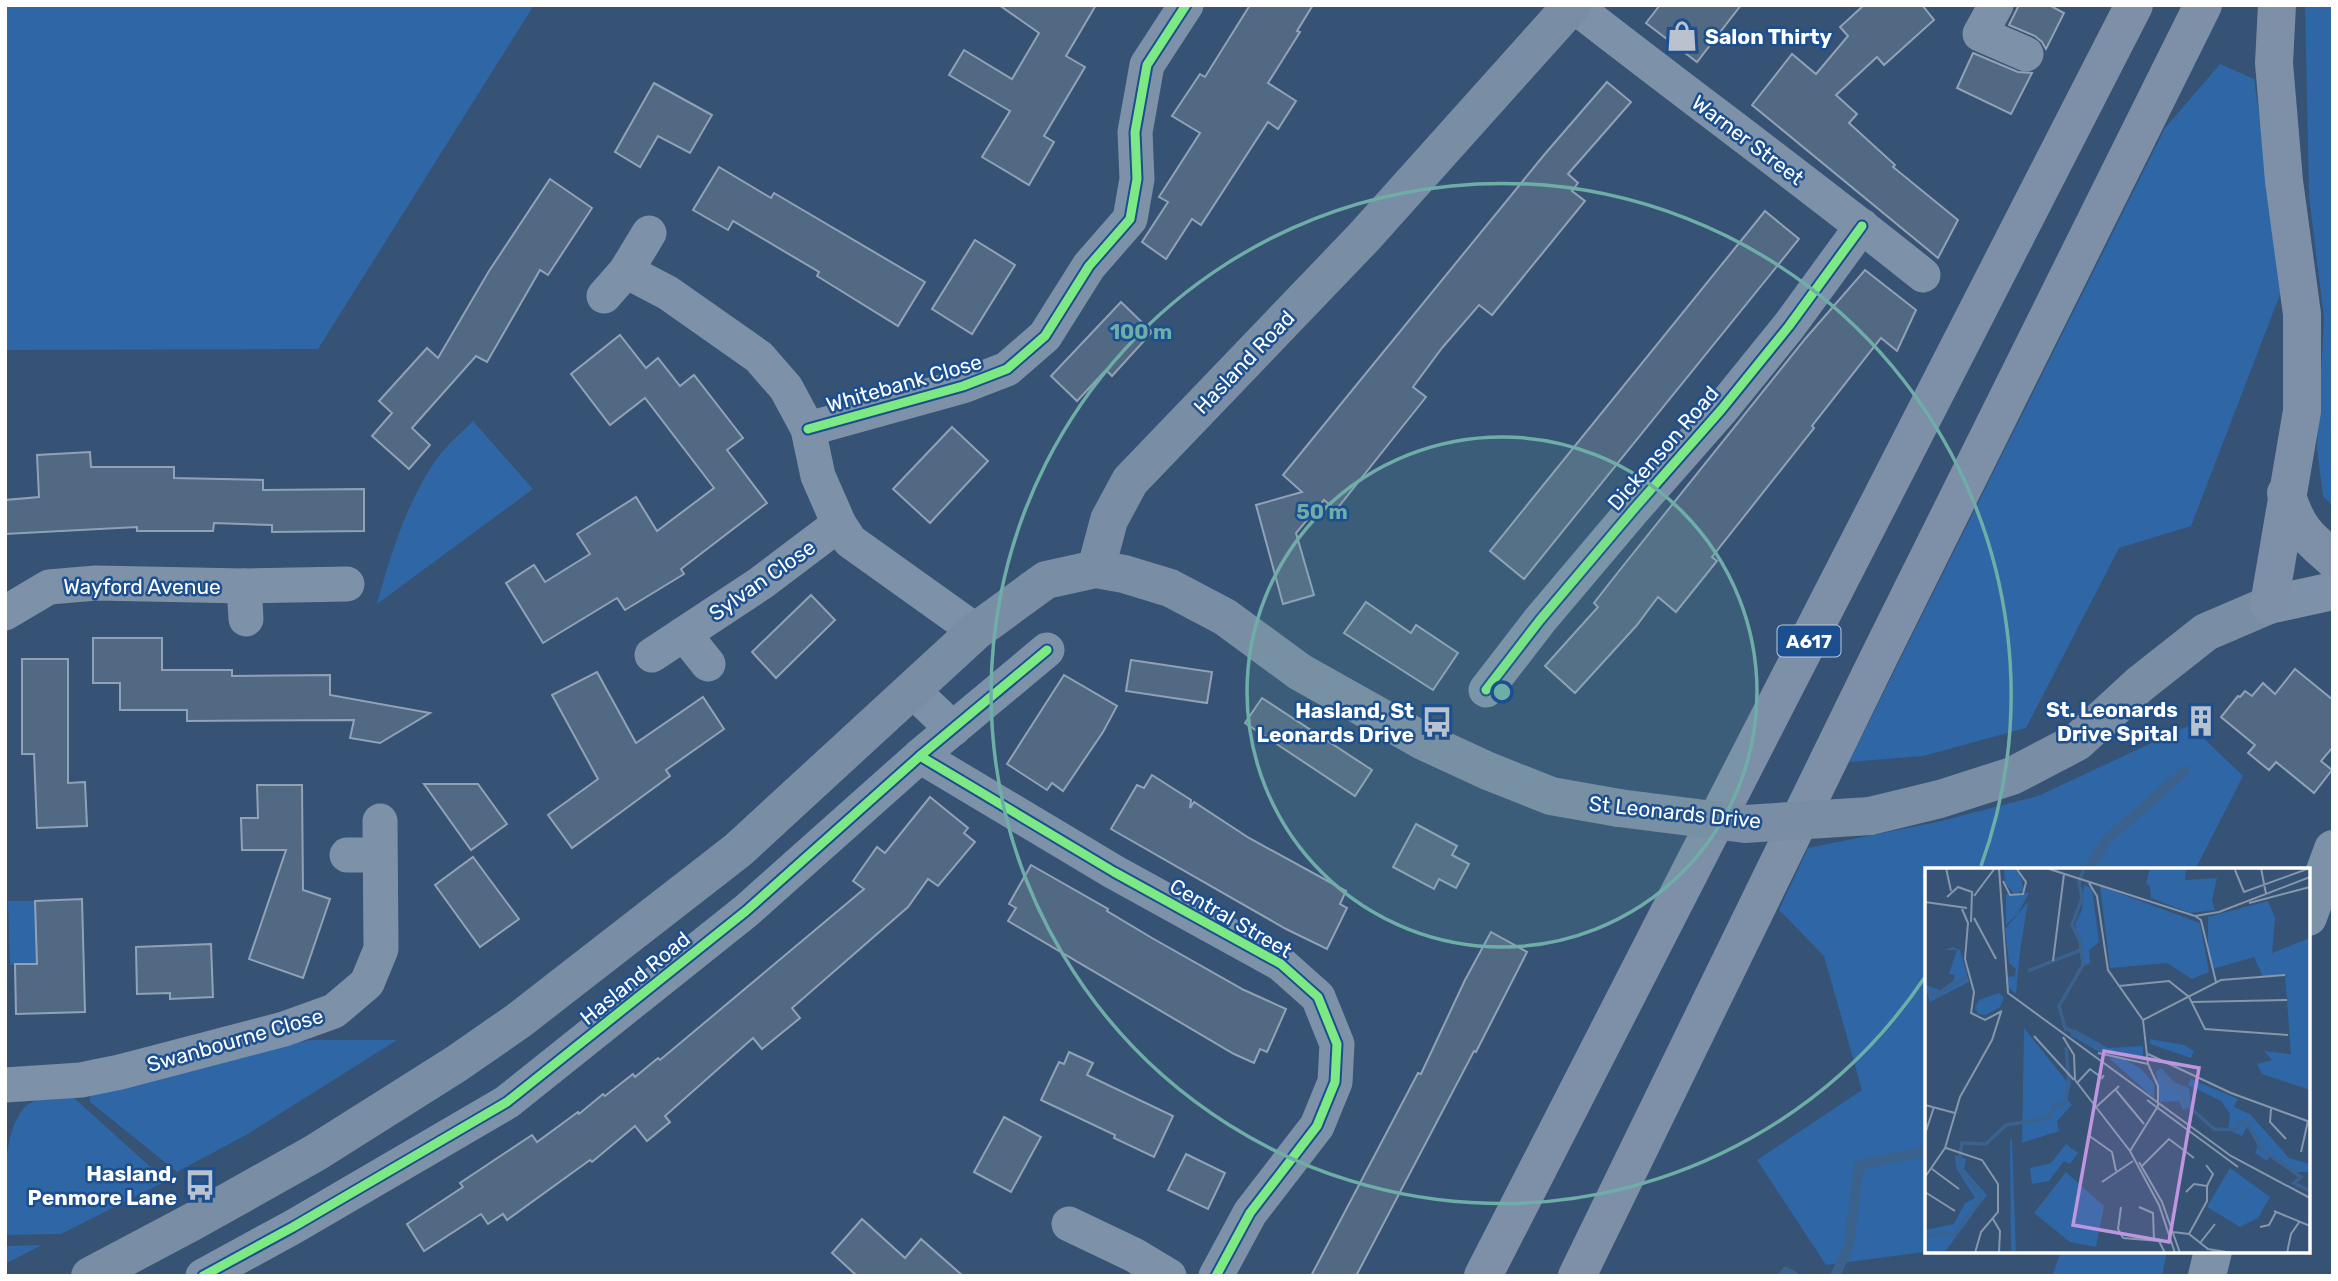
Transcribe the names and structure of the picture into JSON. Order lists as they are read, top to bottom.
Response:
{
  "streets": {
    "highway": ["A617"],
    "main road": ["Hasland Road", "St Leonards Drive"],
    "street": [
      "Warner Street",
      "Whitebank Close",
      "Dickenson Road",
      "Sylvan Close",
      "Wayford Avenue",
      "Central Street",
      "Swanbourne Close"
    ]
  },
  "crossings": [
    ["Warner Street", "Hasland Road"],
    ["Warner Street", "Dickenson Road"],
    ["Hasland Road", "Whitebank Close"],
    ["Hasland Road", "St Leonards Drive"],
    ["Hasland Road", "Central Street"],
    ["Whitebank Close", "Sylvan Close"]
  ],
  "places": {
    "shop": ["Salon Thirty"],
    "building": ["St. Leonards Drive Spital"],
    "bus stop": ["Hasland, St Leonards Drive", "Hasland, Penmore Lane"]
  },
  "rings": ["100 m", "50 m"]
}
